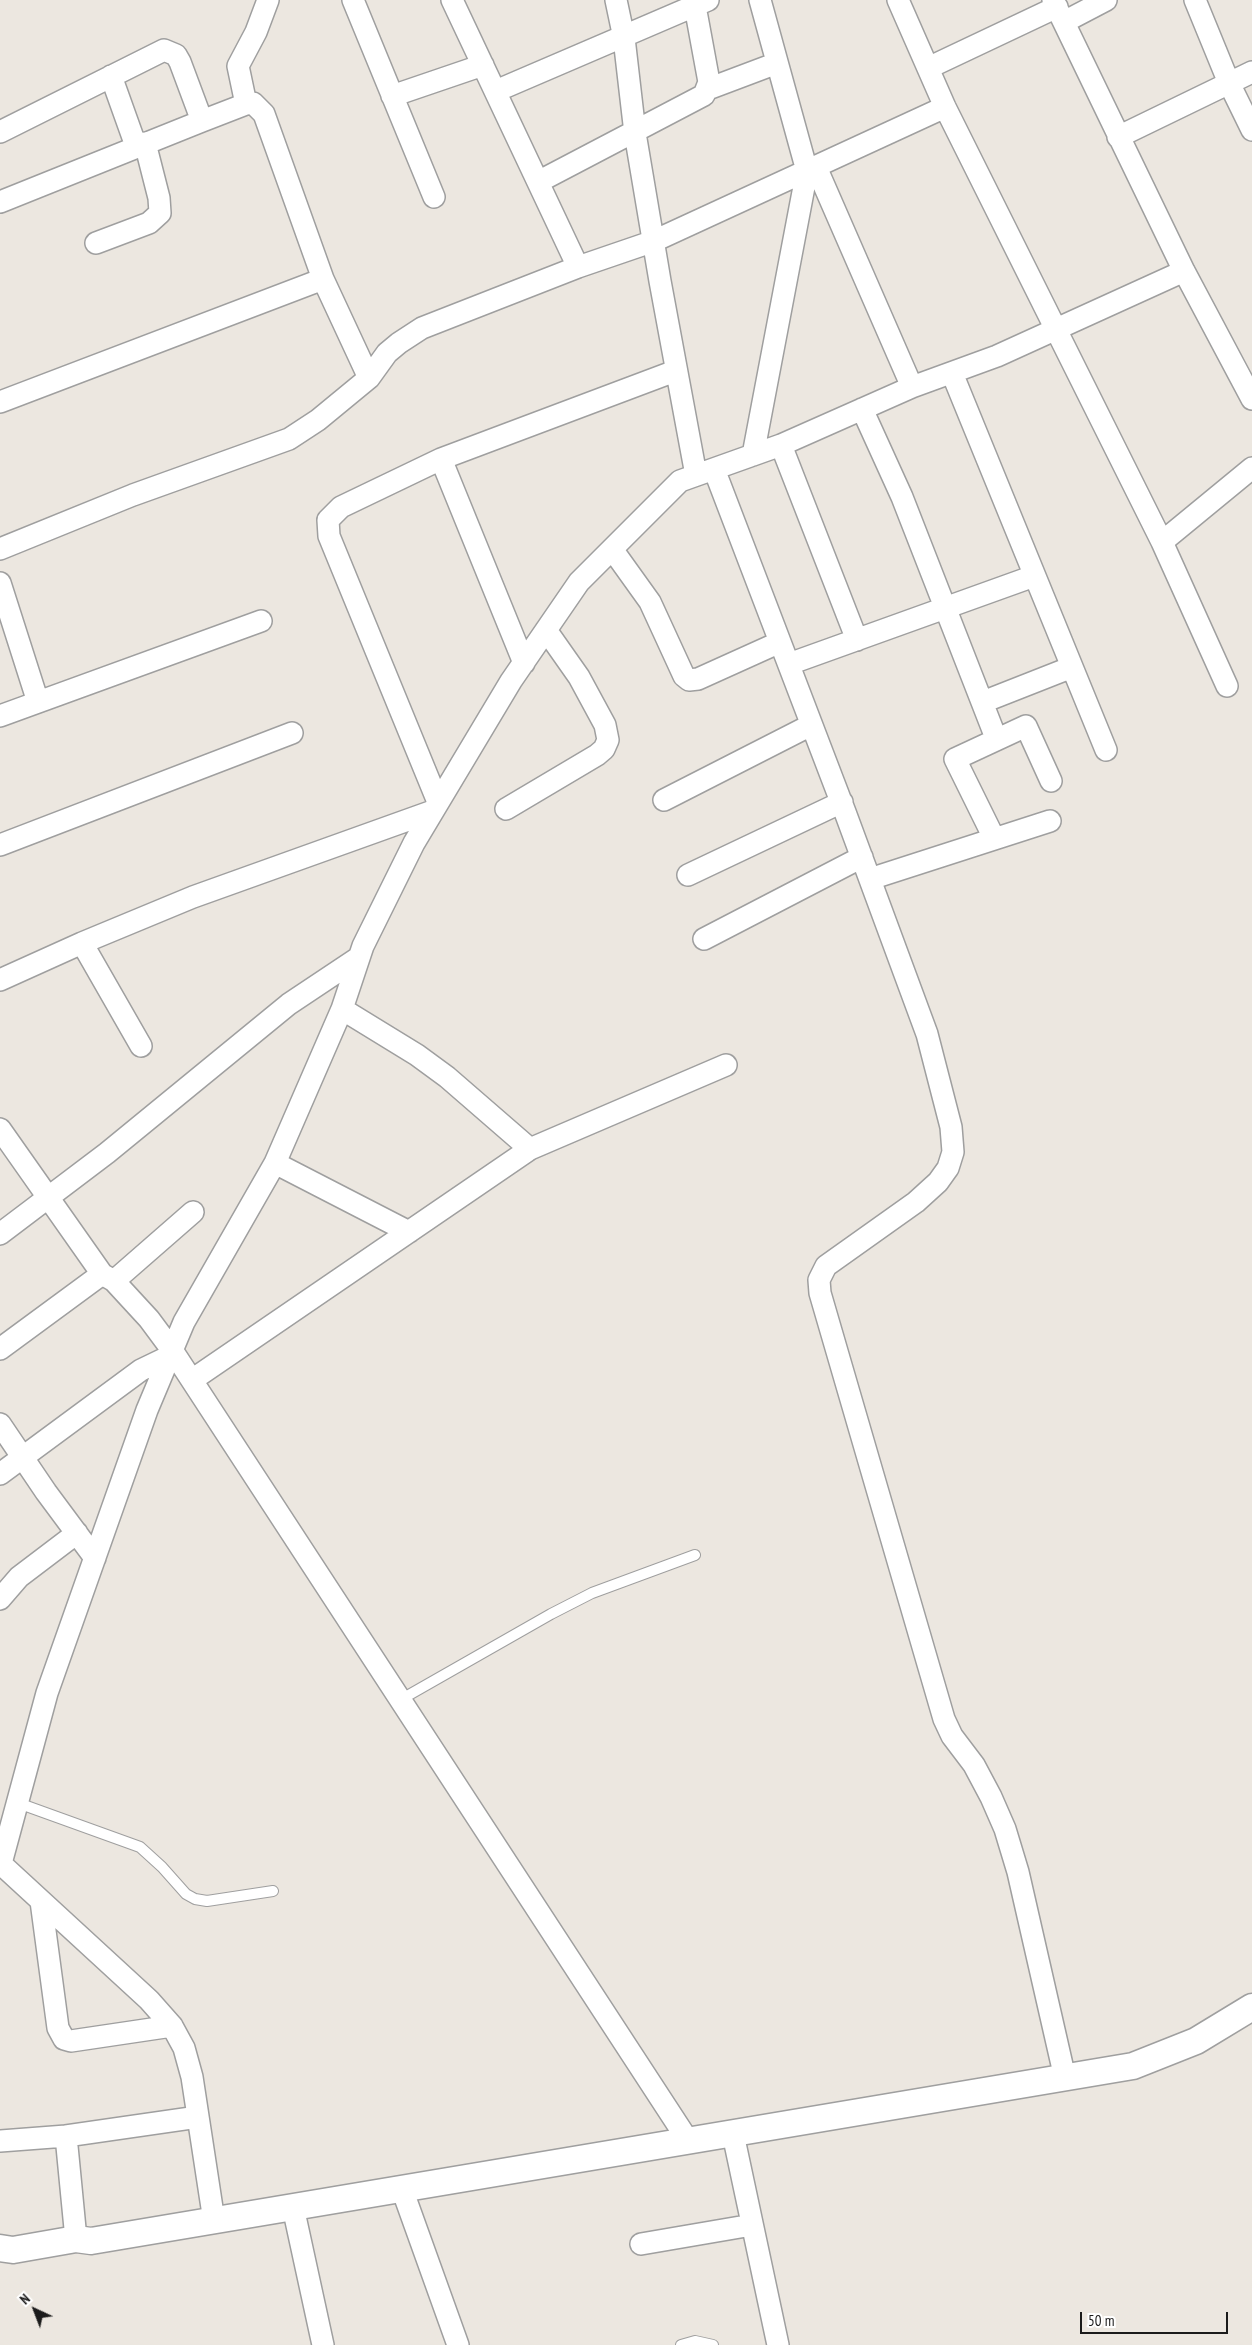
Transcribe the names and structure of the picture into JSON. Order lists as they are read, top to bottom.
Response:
{
  "scale_bar": "50 m",
  "north": "top left"
}
